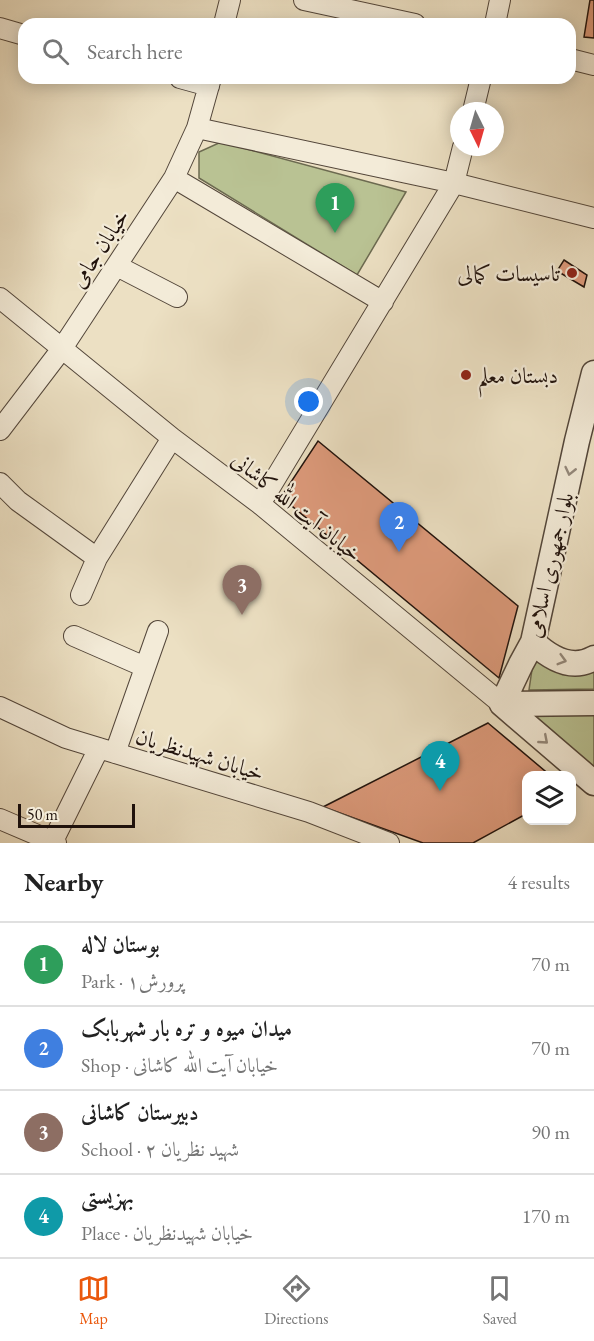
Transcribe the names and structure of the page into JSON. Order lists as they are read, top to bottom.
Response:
{
  "streets": {
    "street": [
      "خیابان جامی",
      "خیابان آیت الله کاشانی",
      "بلوار جمهوری اسلامی",
      "خیابان شهیدنظریان"
    ]
  },
  "crossings": [
    ["خیابان جامی", "خیابان آیت الله کاشانی"],
    ["خیابان آیت الله کاشانی", "بلوار جمهوری اسلامی"]
  ],
  "one_way": ["بلوار جمهوری اسلامی"],
  "places": ["تاسیسات کمالی", "دبستان معلم"],
  "scale_bar": "50 m",
  "north": "bottom",
  "page": {
    "search": "Search here",
    "pins": [
      "1",
      "2",
      "3",
      "4"
    ],
    "scale": "50 m",
    "heading": ["Nearby", "4 results"],
    "list": [
      {
        "mark": "1",
        "name": "بوستان لاله",
        "note": "Park · پرورش۱",
        "value": "70 m"
      },
      {
        "mark": "2",
        "name": "میدان میوه و تره بار شهربابک",
        "note": "Shop · خیابان آیت الله کاشانی",
        "value": "70 m"
      },
      {
        "mark": "3",
        "name": "دبیرستان کاشانی",
        "note": "School · شهید نظریان ۲",
        "value": "90 m"
      },
      {
        "mark": "4",
        "name": "بهزیستی",
        "note": "Place · خیابان شهیدنظریان",
        "value": "170 m"
      }
    ],
    "nav": ["Map", "Directions", "Saved"]
  }
}
